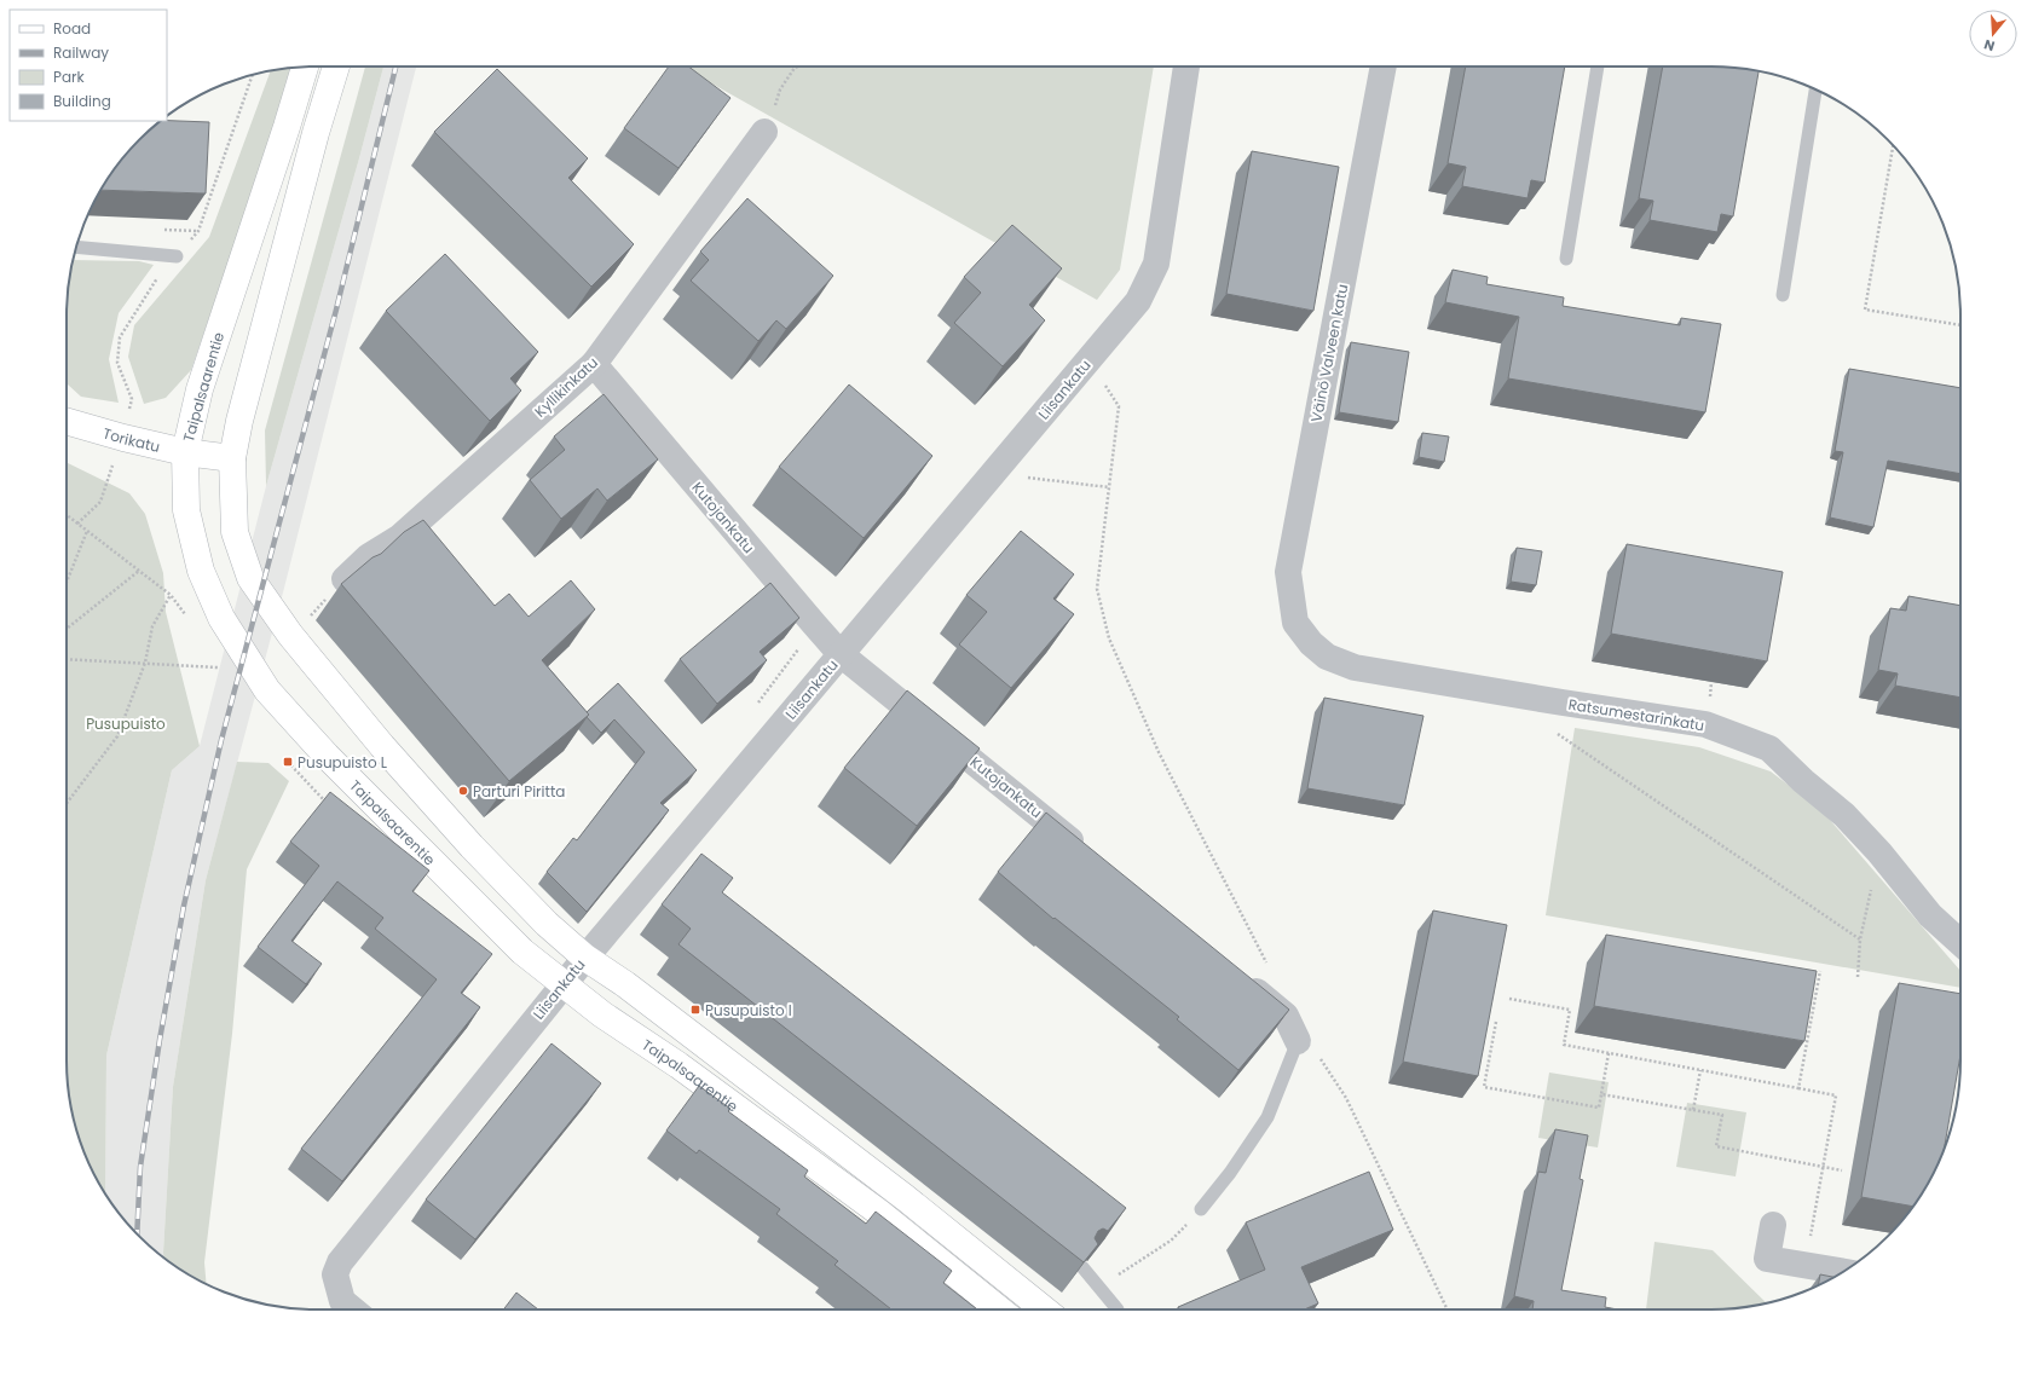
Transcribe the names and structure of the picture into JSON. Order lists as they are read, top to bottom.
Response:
{
  "streets": {
    "main road": ["Taipalsaarentie", "Torikatu"],
    "street": [
      "Väinö Valveen katu",
      "Kyllikinkatu",
      "Liisankatu",
      "Kutojankatu",
      "Ratsumestarinkatu"
    ]
  },
  "crossings": [
    ["Väinö Valveen katu", "Ratsumestarinkatu"],
    ["Taipalsaarentie", "Liisankatu"],
    ["Taipalsaarentie", "Torikatu"],
    ["Kyllikinkatu", "Kutojankatu"],
    ["Liisankatu", "Kutojankatu"]
  ],
  "parks": ["Pusupuisto"],
  "places": {
    "transit": ["Pusupuisto L", "Pusupuisto I"],
    "other": ["Parturi Piritta"]
  },
  "legend": [
    "Road",
    "Railway",
    "Park",
    "Building"
  ],
  "north": "bottom"
}
